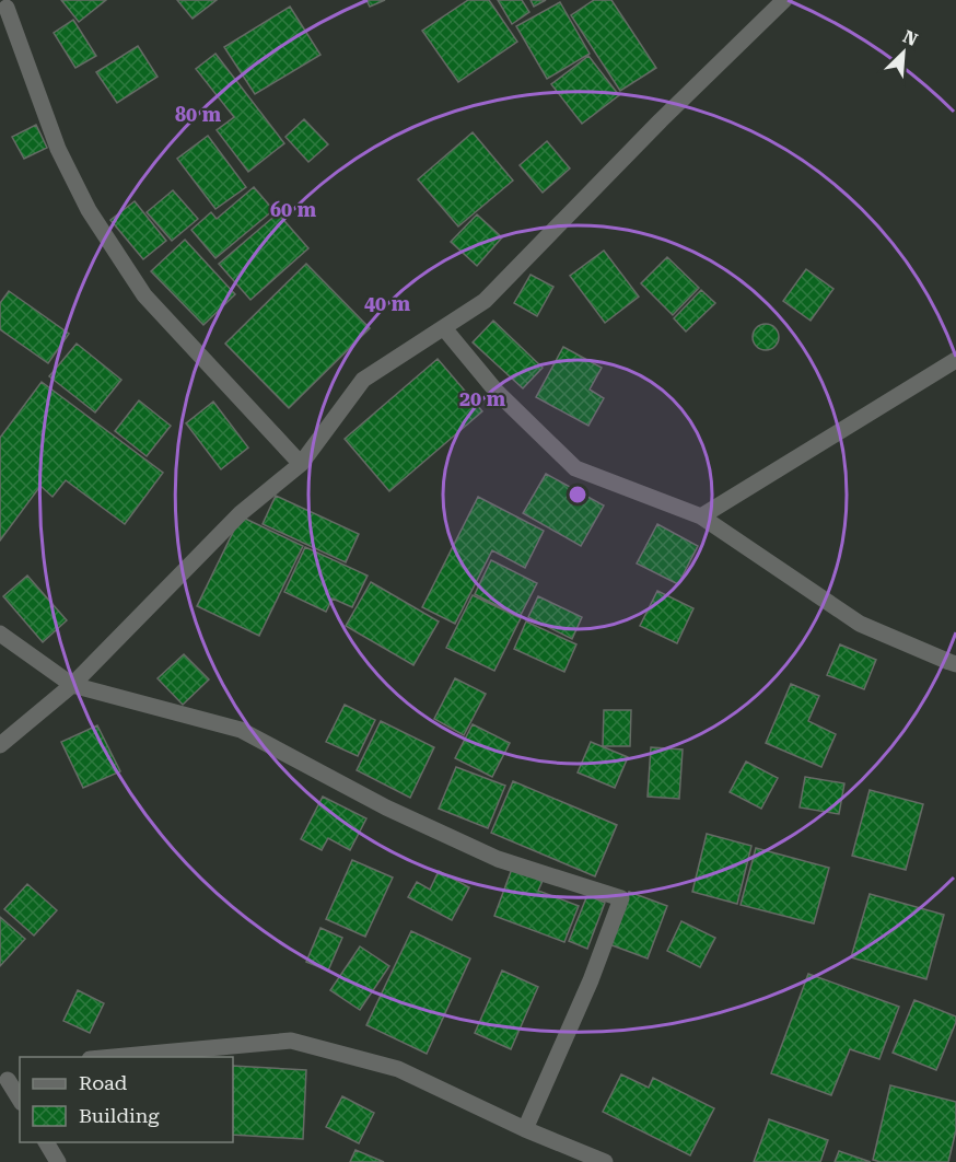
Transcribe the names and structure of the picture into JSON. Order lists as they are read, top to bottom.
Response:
{
  "legend": ["Road", "Building"],
  "north": "top right",
  "rings": [
    "80 m",
    "60 m",
    "40 m",
    "20 m"
  ]
}
